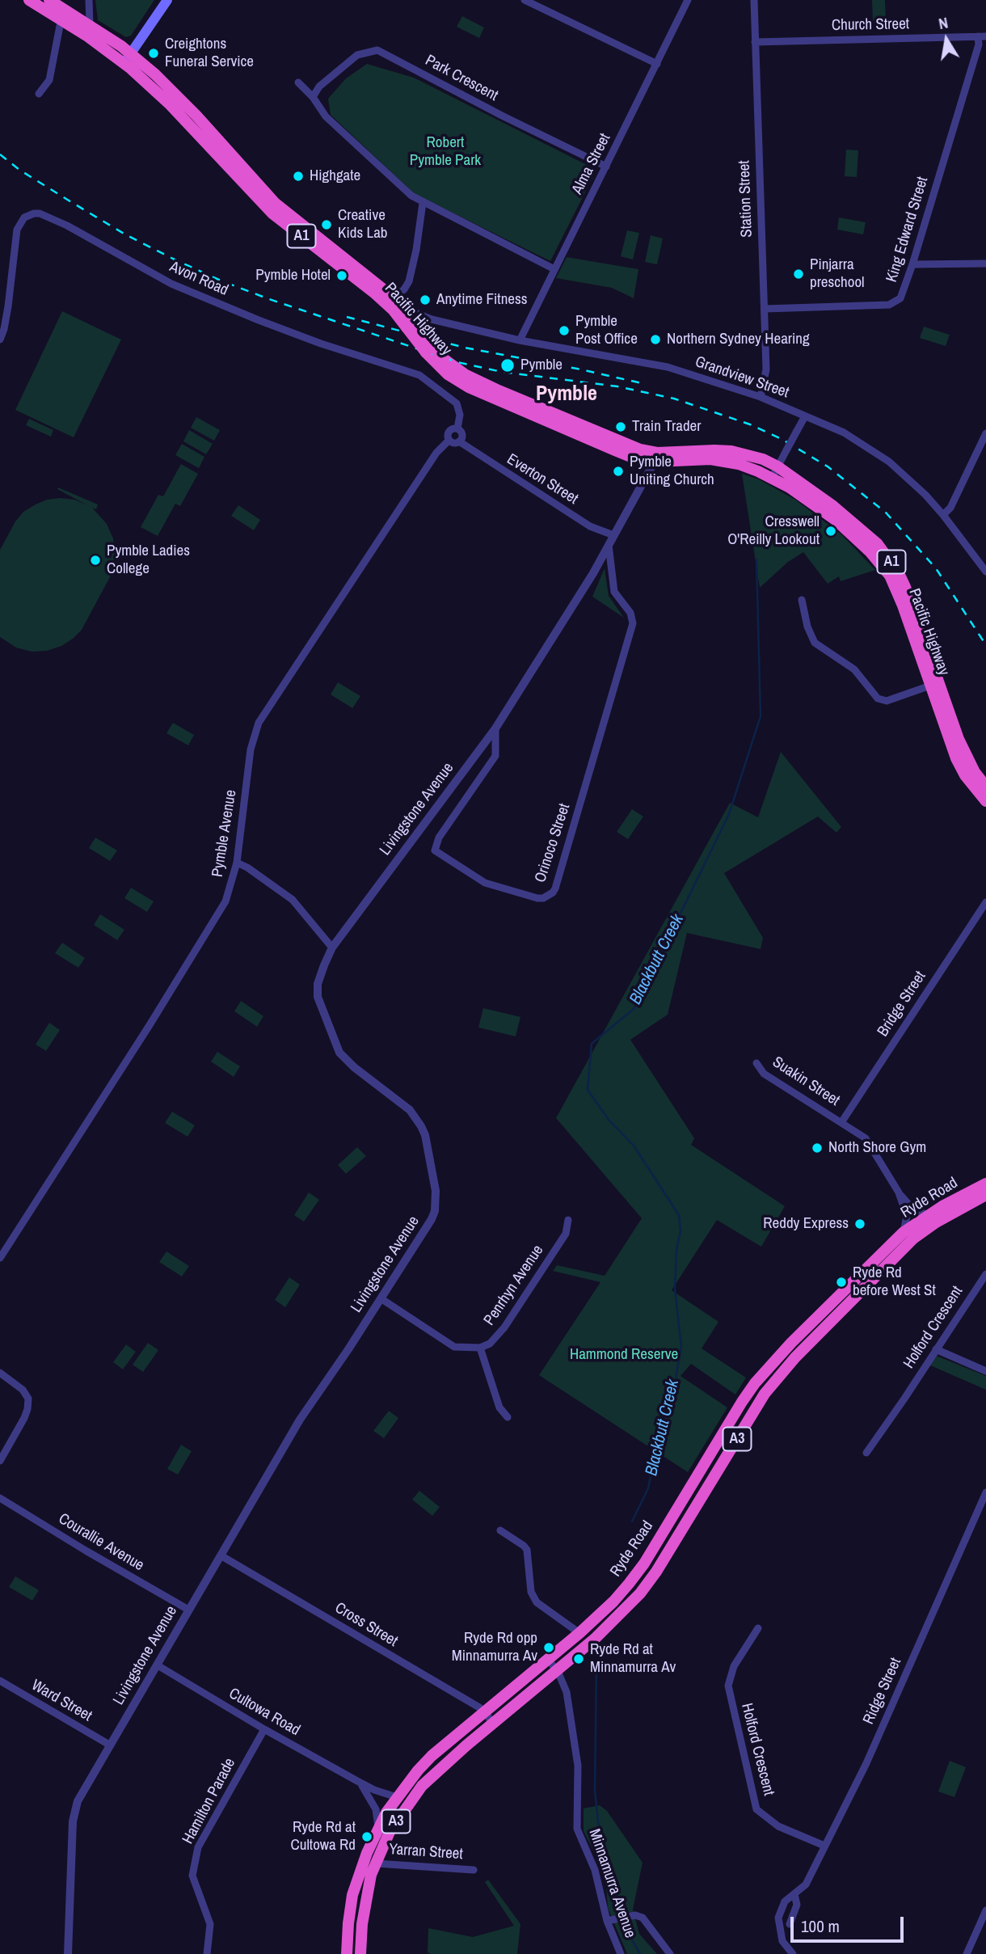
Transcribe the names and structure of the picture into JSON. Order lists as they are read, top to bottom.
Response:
{
  "streets": {
    "highway": [
      "A1",
      "Pacific Highway",
      "Ryde Road",
      "A3"
    ],
    "street": [
      "Church Street",
      "Park Crescent",
      "Alma Street",
      "Station Street",
      "King Edward Street",
      "Avon Road",
      "Grandview Street",
      "Everton Street",
      "Livingstone Avenue",
      "Pymble Avenue",
      "Orinoco Street",
      "Bridge Street",
      "Suakin Street",
      "Penrhyn Avenue",
      "Holford Crescent",
      "Courallie Avenue",
      "Cross Street",
      "Ridge Street",
      "Ward Street",
      "Cultowa Road",
      "Hamilton Parade",
      "Yarran Street",
      "Minnamurra Avenue"
    ]
  },
  "crossings": [
    ["Church Street", "Station Street"],
    ["Church Street", "King Edward Street"],
    ["Park Crescent", "Alma Street"],
    ["Alma Street", "Grandview Street"],
    ["Station Street", "King Edward Street"],
    ["Station Street", "Grandview Street"],
    ["Avon Road", "Everton Street"],
    ["Avon Road", "Pymble Avenue"],
    ["Pacific Highway", "Grandview Street"],
    ["Pacific Highway", "Livingstone Avenue"],
    ["Everton Street", "Livingstone Avenue"],
    ["Everton Street", "Pymble Avenue"],
    ["Livingstone Avenue", "Orinoco Street"],
    ["Livingstone Avenue", "Courallie Avenue"],
    ["Livingstone Avenue", "Cross Street"],
    ["Livingstone Avenue", "Ward Street"],
    ["Livingstone Avenue", "Cultowa Road"],
    ["Bridge Street", "Suakin Street"],
    ["Ryde Road", "Cross Street"],
    ["Ryde Road", "Cultowa Road"],
    ["Ryde Road", "Yarran Street"],
    ["Ryde Road", "Minnamurra Avenue"],
    ["Holford Crescent", "Ridge Street"],
    ["Cultowa Road", "Hamilton Parade"]
  ],
  "districts": ["Pymble"],
  "water": ["Blackbutt Creek"],
  "parks": ["Robert Pymble Park", "Hammond Reserve"],
  "places": [
    "Creightons Funeral Service",
    "Highgate",
    "Creative Kids Lab",
    "Pinjarra preschool",
    "Pymble Hotel",
    "Anytime Fitness",
    "Pymble Post Office",
    "Northern Sydney Hearing",
    "Pymble",
    "Train Trader",
    "Pymble Uniting Church",
    "Cresswell O'Reilly Lookout",
    "Pymble Ladies College",
    "North Shore Gym",
    "Reddy Express",
    "Ryde Rd before West St",
    "Ryde Rd opp Minnamurra Av",
    "Ryde Rd at Minnamurra Av",
    "Ryde Rd at Cultowa Rd"
  ],
  "scale_bar": "100 m",
  "north": "top"
}
